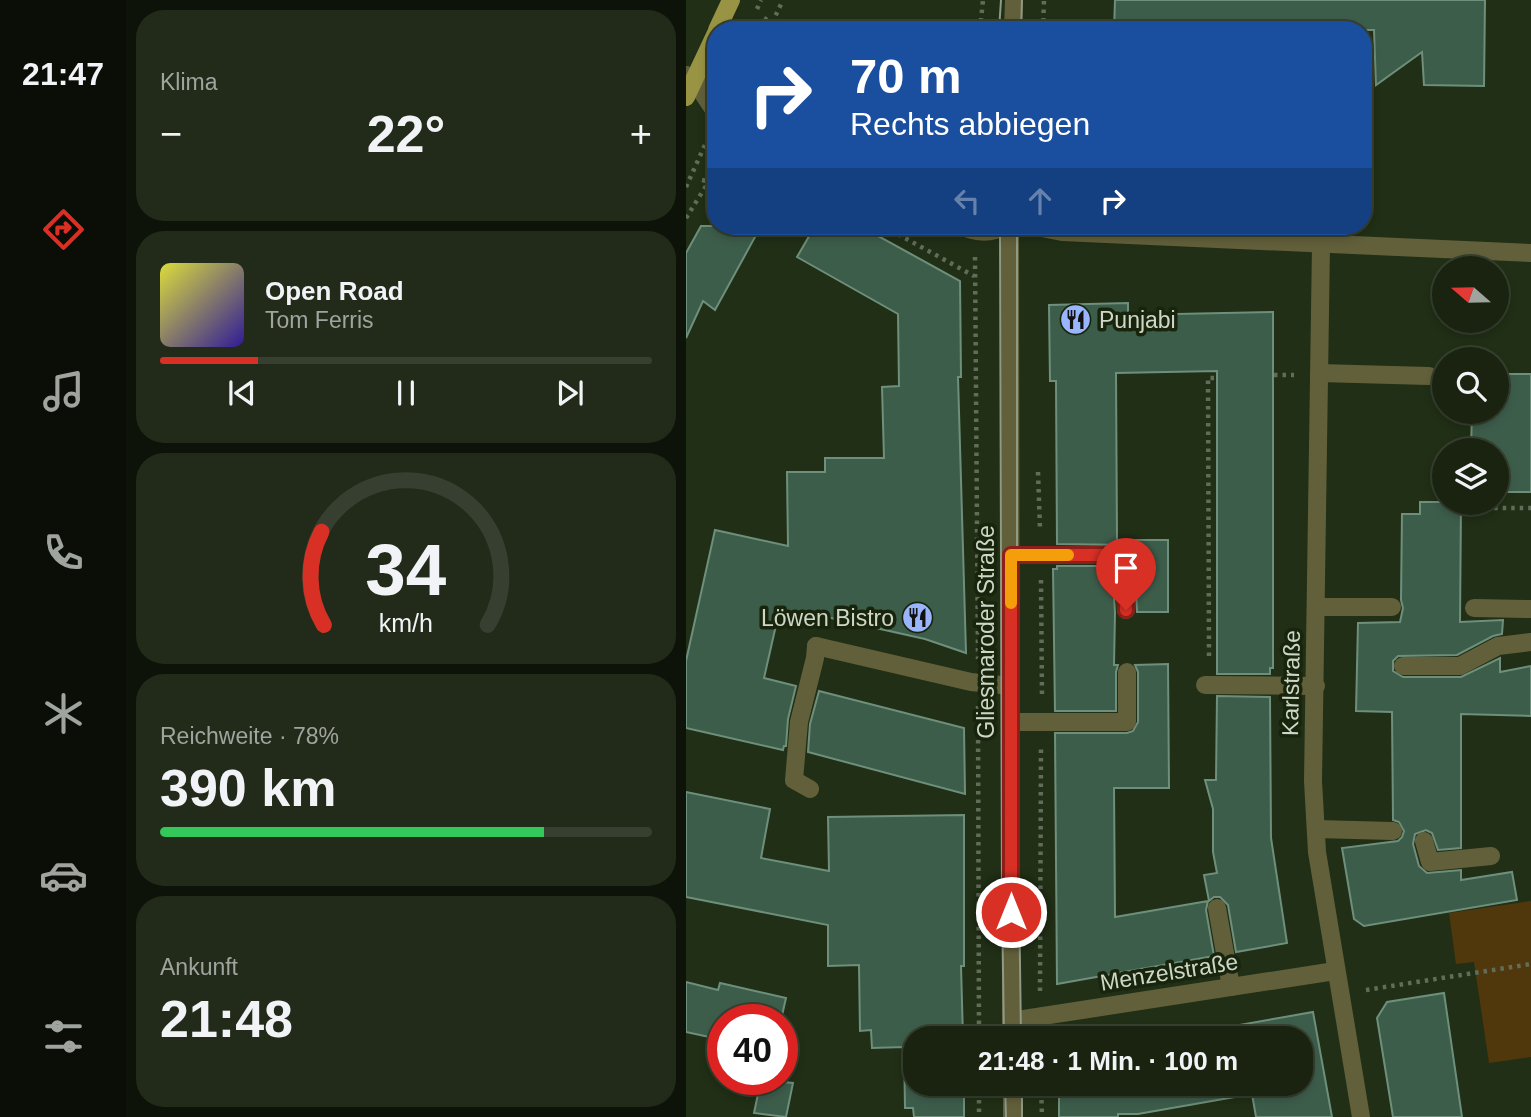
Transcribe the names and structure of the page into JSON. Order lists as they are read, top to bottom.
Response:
{
  "streets": {
    "street": ["Gliesmaroder Straße", "Karlstraße", "Menzelstraße"]
  },
  "crossings": [
    ["Karlstraße", "Menzelstraße"]
  ],
  "places": {
    "restaurant": ["Punjabi", "Löwen Bistro"]
  },
  "north": "left",
  "page": {
    "tabs": "21:47",
    "tile": [
      "Klima",
      ["Reichweite · 78%", "390 km"],
      ["Ankunft", "21:48"]
    ],
    "turn": ["70 m", "Rechts abbiegen"],
    "heat": ["−", "22°", "+"],
    "song": ["Open Road", "Tom Ferris"],
    "limit": "40",
    "trip": "21:48 · 1 Min. · 100 m",
    "gauge": ["34", "km/h"]
  }
}
